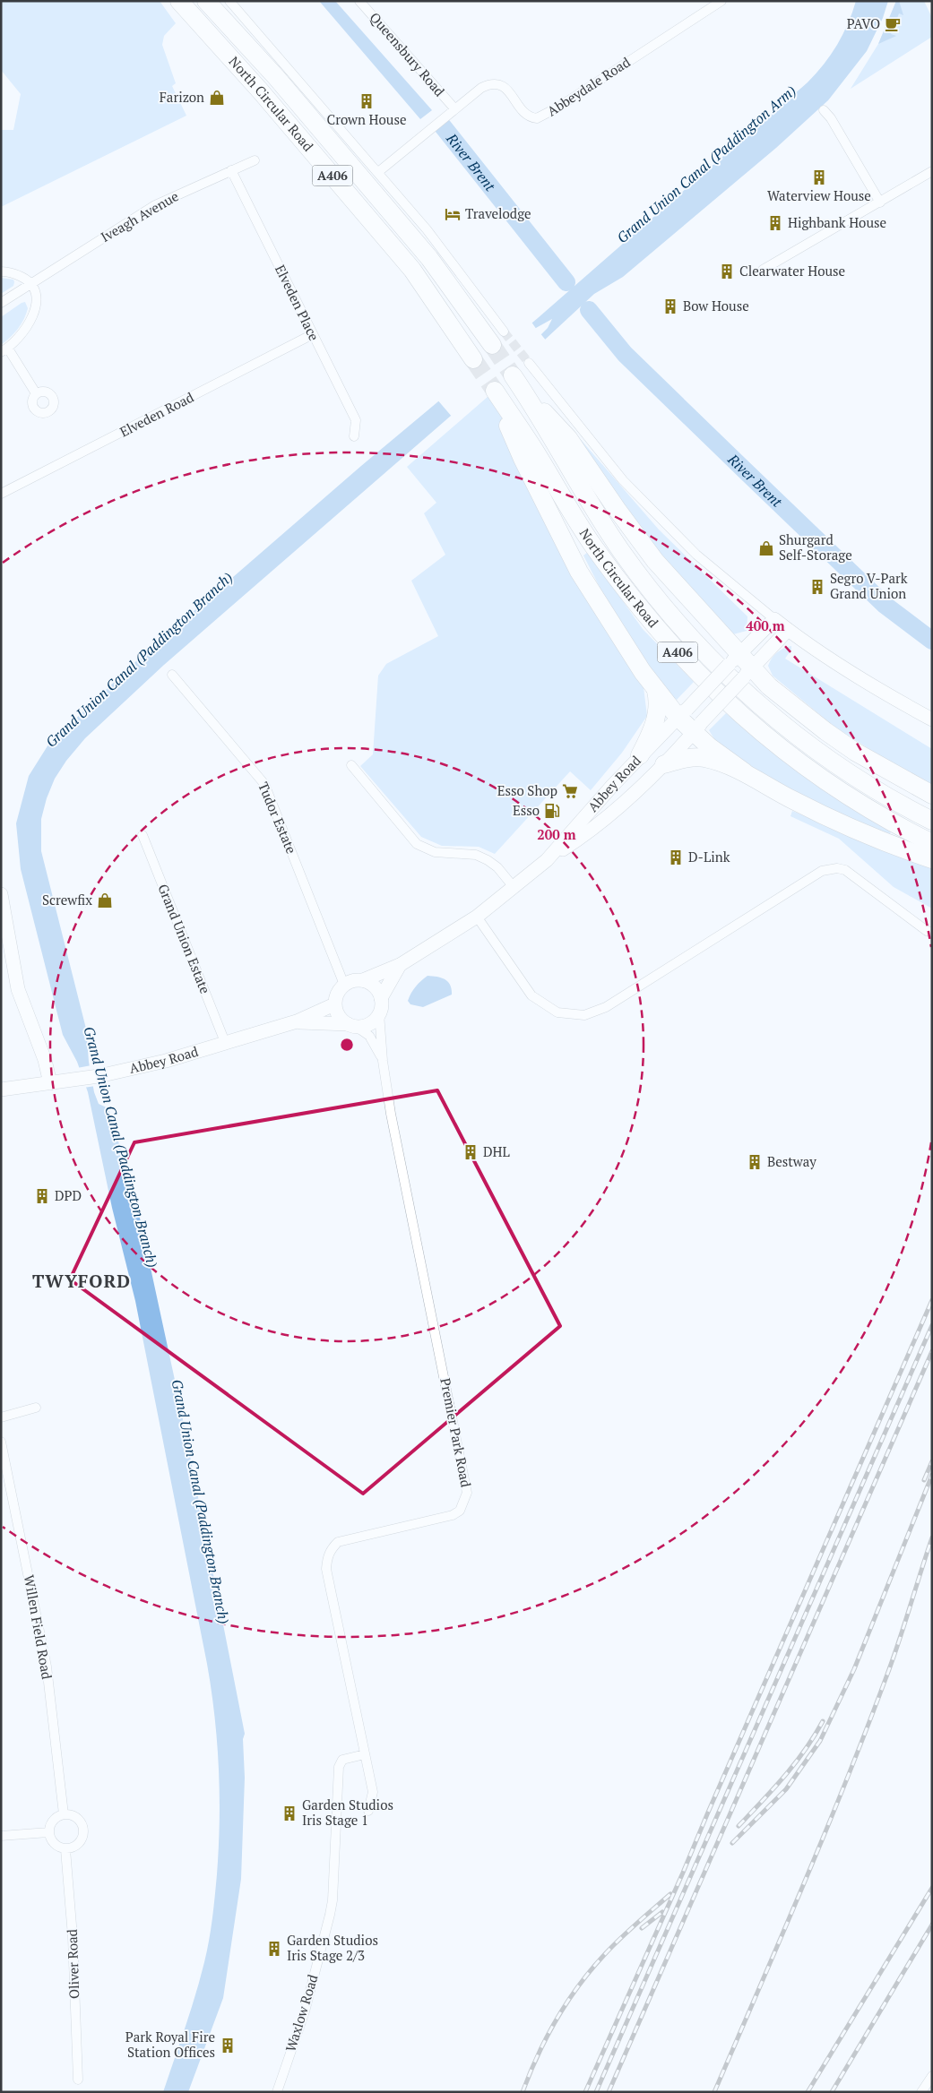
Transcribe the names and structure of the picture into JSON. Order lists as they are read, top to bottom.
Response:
{
  "streets": {
    "highway": ["North Circular Road", "A406"],
    "street": [
      "Queensbury Road",
      "Abbeydale Road",
      "Iveagh Avenue",
      "Elveden Place",
      "Elveden Road",
      "Abbey Road",
      "Tudor Estate",
      "Grand Union Estate",
      "Premier Park Road",
      "Willen Field Road",
      "Oliver Road",
      "Waxlow Road"
    ]
  },
  "crossings": [
    ["Queensbury Road", "Abbeydale Road"],
    ["North Circular Road", "Abbey Road"],
    ["Iveagh Avenue", "Elveden Place"],
    ["Elveden Place", "Elveden Road"],
    ["Abbey Road", "Tudor Estate"],
    ["Abbey Road", "Grand Union Estate"],
    ["Abbey Road", "Premier Park Road"],
    ["Tudor Estate", "Premier Park Road"],
    ["Premier Park Road", "Waxlow Road"],
    ["Willen Field Road", "Oliver Road"]
  ],
  "districts": ["TWYFORD"],
  "water": ["River Brent", "Grand Union Canal (Paddington Arm)", "Grand Union Canal (Paddington Branch)"],
  "places": {
    "cafe": ["PAVO"],
    "shop": ["Farizon", "Shurgard Self-Storage", "Screwfix"],
    "building": [
      "Crown House",
      "Waterview House",
      "Highbank House",
      "Clearwater House",
      "Bow House",
      "Segro V-Park Grand Union",
      "D-Link",
      "DHL",
      "Bestway",
      "DPD",
      "Garden Studios Iris Stage 1",
      "Garden Studios Iris Stage 2/3",
      "Park Royal Fire Station Offices"
    ],
    "hotel": ["Travelodge"],
    "supermarket": ["Esso Shop"],
    "fuel station": ["Esso"]
  },
  "rings": ["400 m", "200 m"]
}
